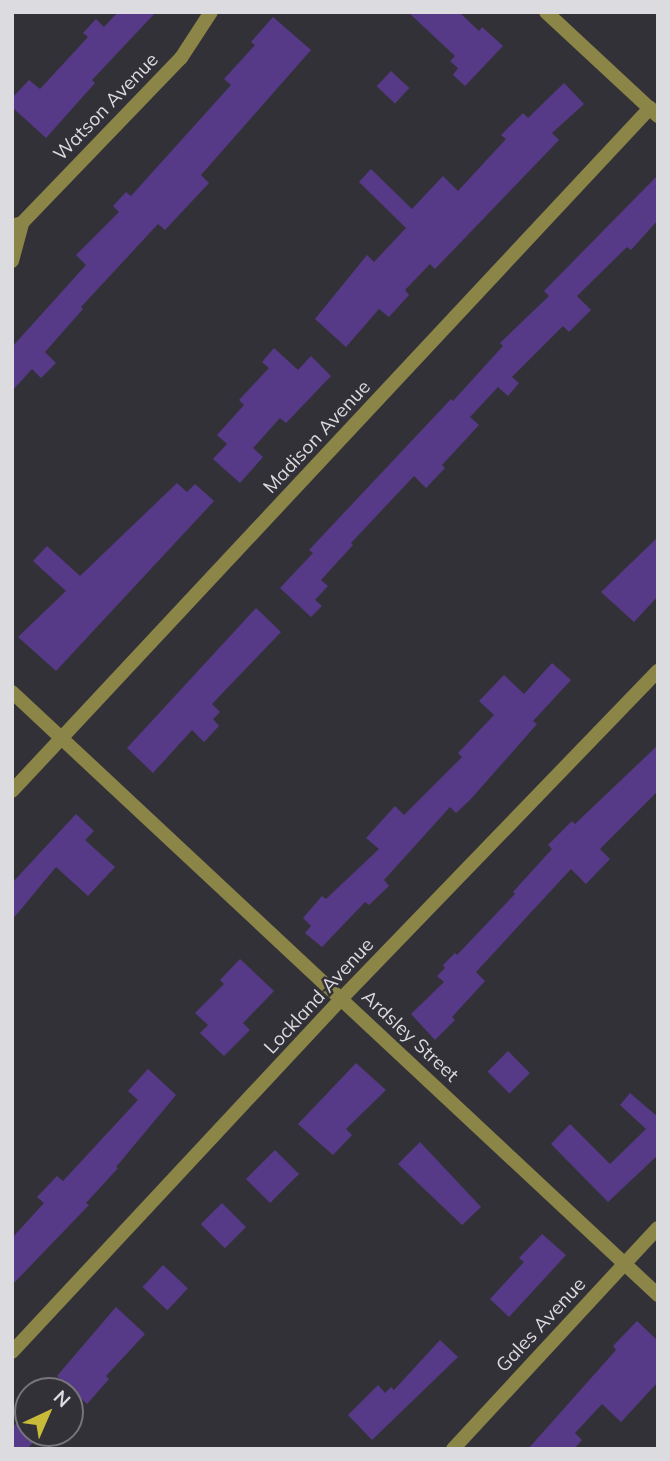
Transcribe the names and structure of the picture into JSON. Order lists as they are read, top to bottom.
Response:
{
  "streets": {
    "street": [
      "Watson Avenue",
      "Madison Avenue",
      "Lockland Avenue",
      "Ardsley Street",
      "Gales Avenue"
    ]
  },
  "crossings": [
    ["Madison Avenue", "Ardsley Street"],
    ["Lockland Avenue", "Ardsley Street"],
    ["Ardsley Street", "Gales Avenue"]
  ],
  "north": "top right"
}
